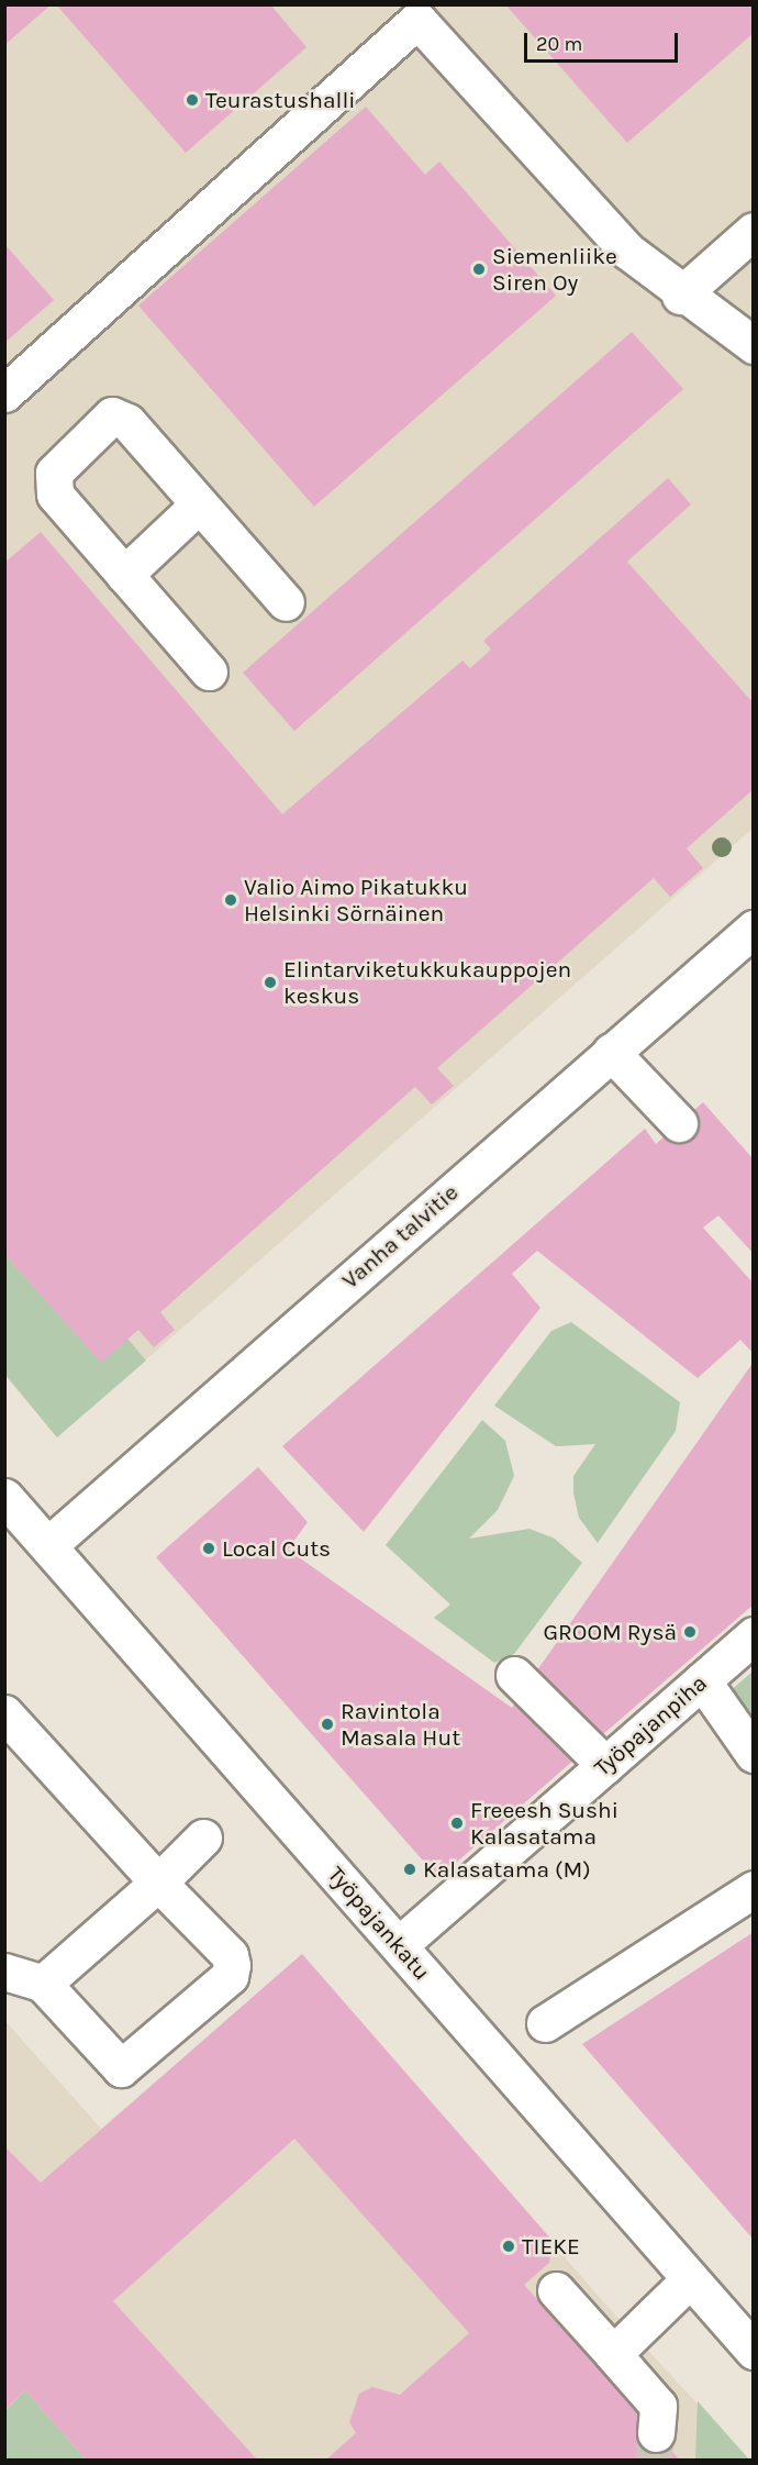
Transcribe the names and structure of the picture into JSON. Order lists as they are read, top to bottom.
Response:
{
  "streets": {
    "street": ["Vanha talvitie", "Työpajanpiha", "Työpajankatu"]
  },
  "crossings": [
    ["Vanha talvitie", "Työpajankatu"],
    ["Työpajanpiha", "Työpajankatu"]
  ],
  "places": [
    "Teurastushalli",
    "Siemenliike Siren Oy",
    "Valio Aimo Pikatukku Helsinki Sörnäinen",
    "Elintarviketukkukauppojen keskus",
    "Local Cuts",
    "GROOM Rysä",
    "Ravintola Masala Hut",
    "Freeesh Sushi Kalasatama",
    "Kalasatama (M)",
    "TIEKE"
  ],
  "scale_bar": "20 m"
}
